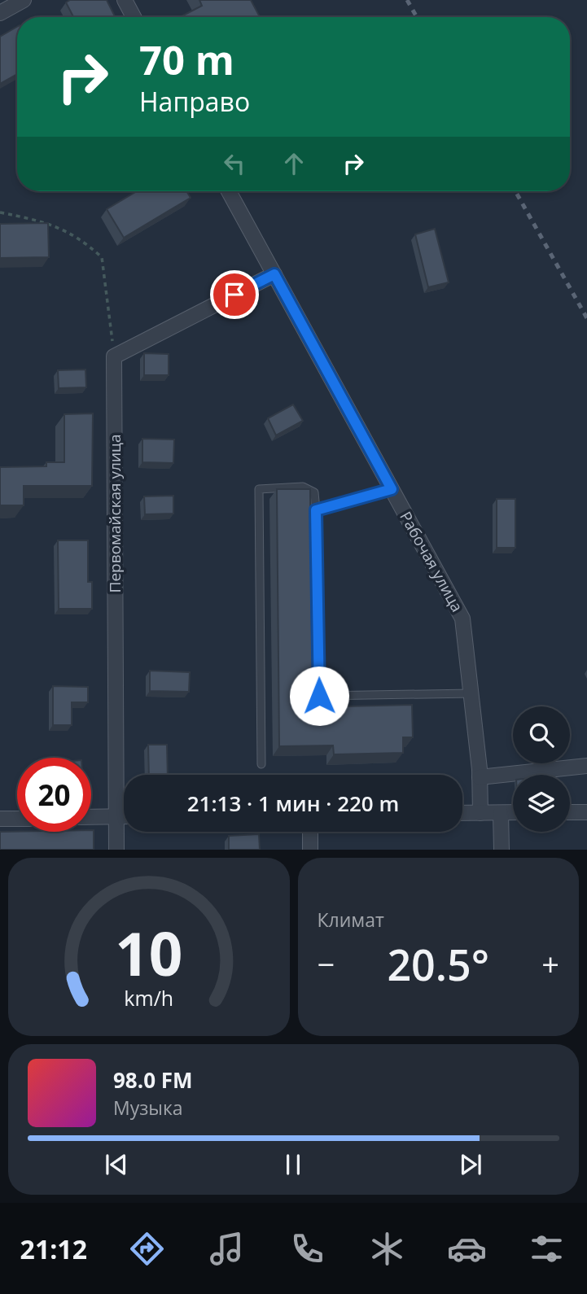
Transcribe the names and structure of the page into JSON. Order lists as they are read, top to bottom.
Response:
{
  "streets": {
    "street": ["Первомайская улица", "Рабочая улица"]
  },
  "page": {
    "turn": ["70 m", "Направо"],
    "limit": "20",
    "trip": "21:13 · 1 мин · 220 m",
    "tile": "Климат",
    "heat": ["−", "20.5°", "+"],
    "song": ["98.0 FM", "Музыка"],
    "tabs": "21:12",
    "gauge": ["10", "km/h"]
  }
}
